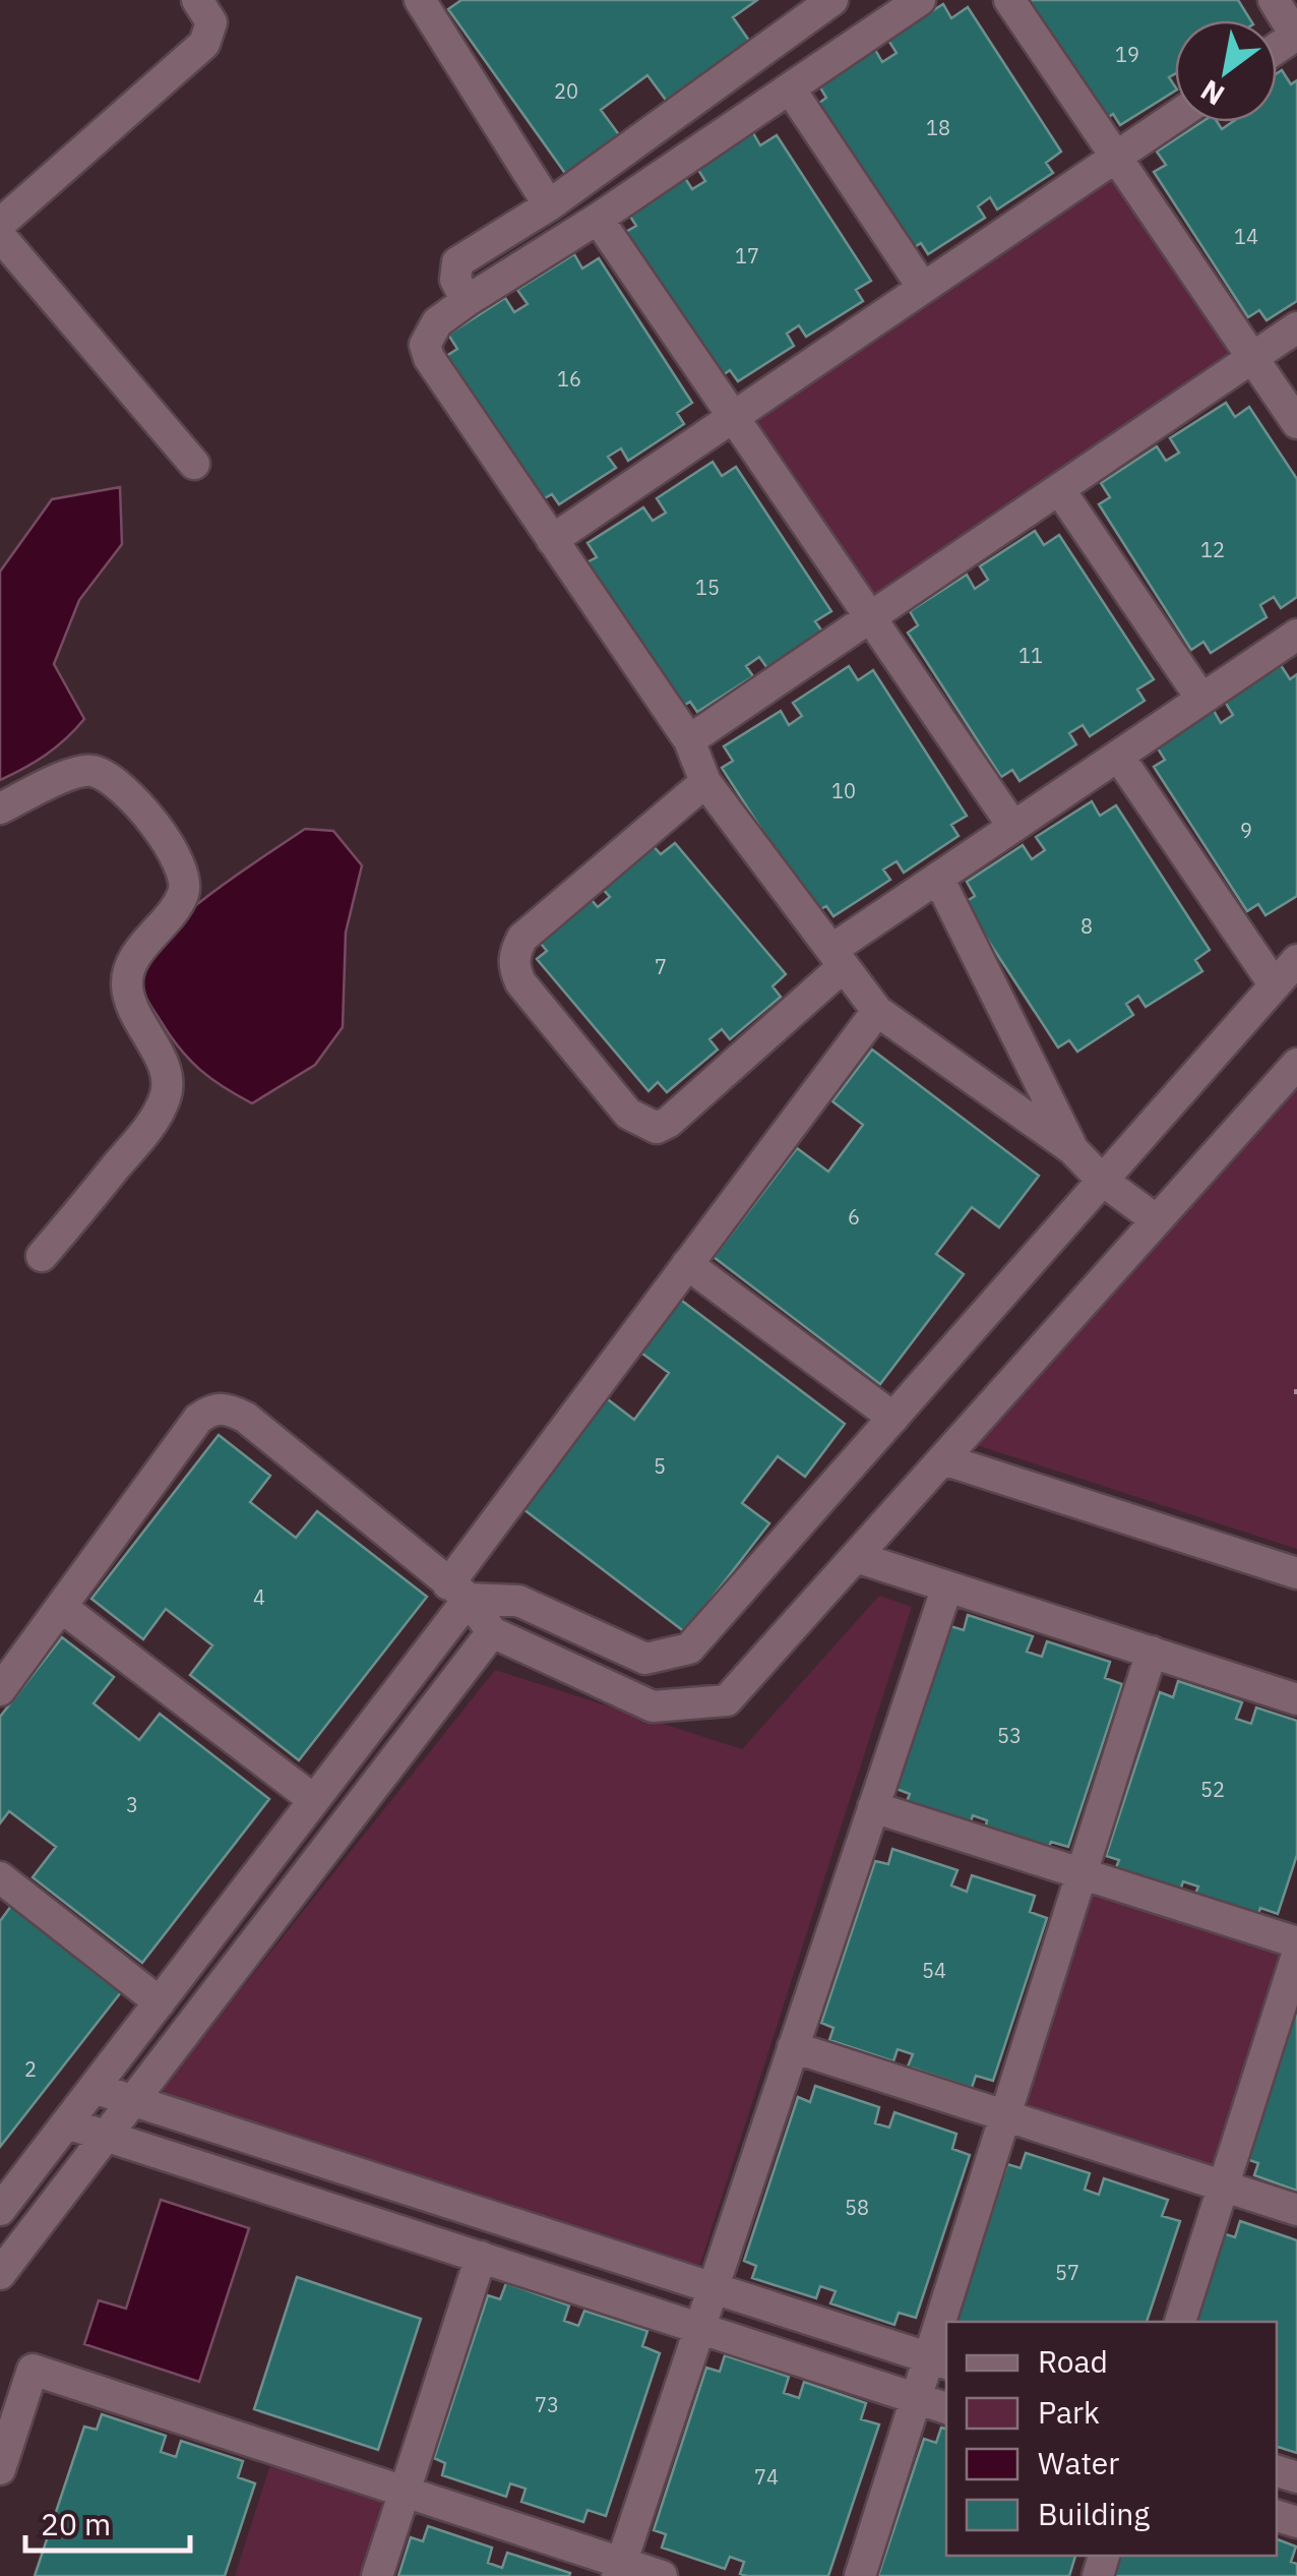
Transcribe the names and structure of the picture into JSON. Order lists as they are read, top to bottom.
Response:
{
  "house_numbers": [
    "19",
    "20",
    "18",
    "14",
    "17",
    "16",
    "12",
    "15",
    "11",
    "10",
    "9",
    "8",
    "7",
    "6",
    "5",
    "4",
    "53",
    "52",
    "3",
    "54",
    "2",
    "58",
    "57",
    "73",
    "74"
  ],
  "legend": [
    "Road",
    "Park",
    "Water",
    "Building"
  ],
  "scale_bar": "20 m",
  "north": "bottom left"
}
